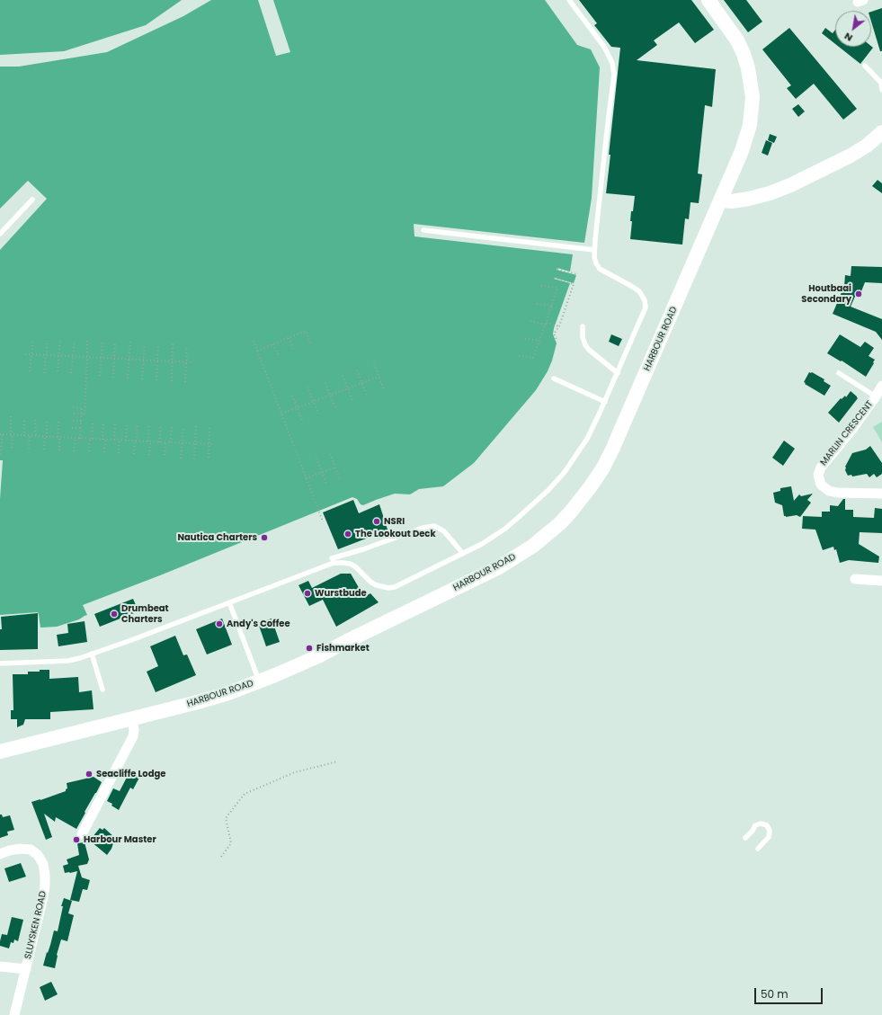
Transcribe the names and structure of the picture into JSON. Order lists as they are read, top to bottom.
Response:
{
  "streets": {
    "street": ["HARBOUR ROAD", "MARLIN CRESCENT", "SLUYSKEN ROAD"]
  },
  "places": [
    "Houtbaai Secondary",
    "NSRI",
    "The Lookout Deck",
    "Nautica Charters",
    "Wurstbude",
    "Drumbeat Charters",
    "Andy's Coffee",
    "Fishmarket",
    "Seacliffe Lodge",
    "Harbour Master"
  ],
  "scale_bar": "50 m",
  "north": "bottom left"
}
